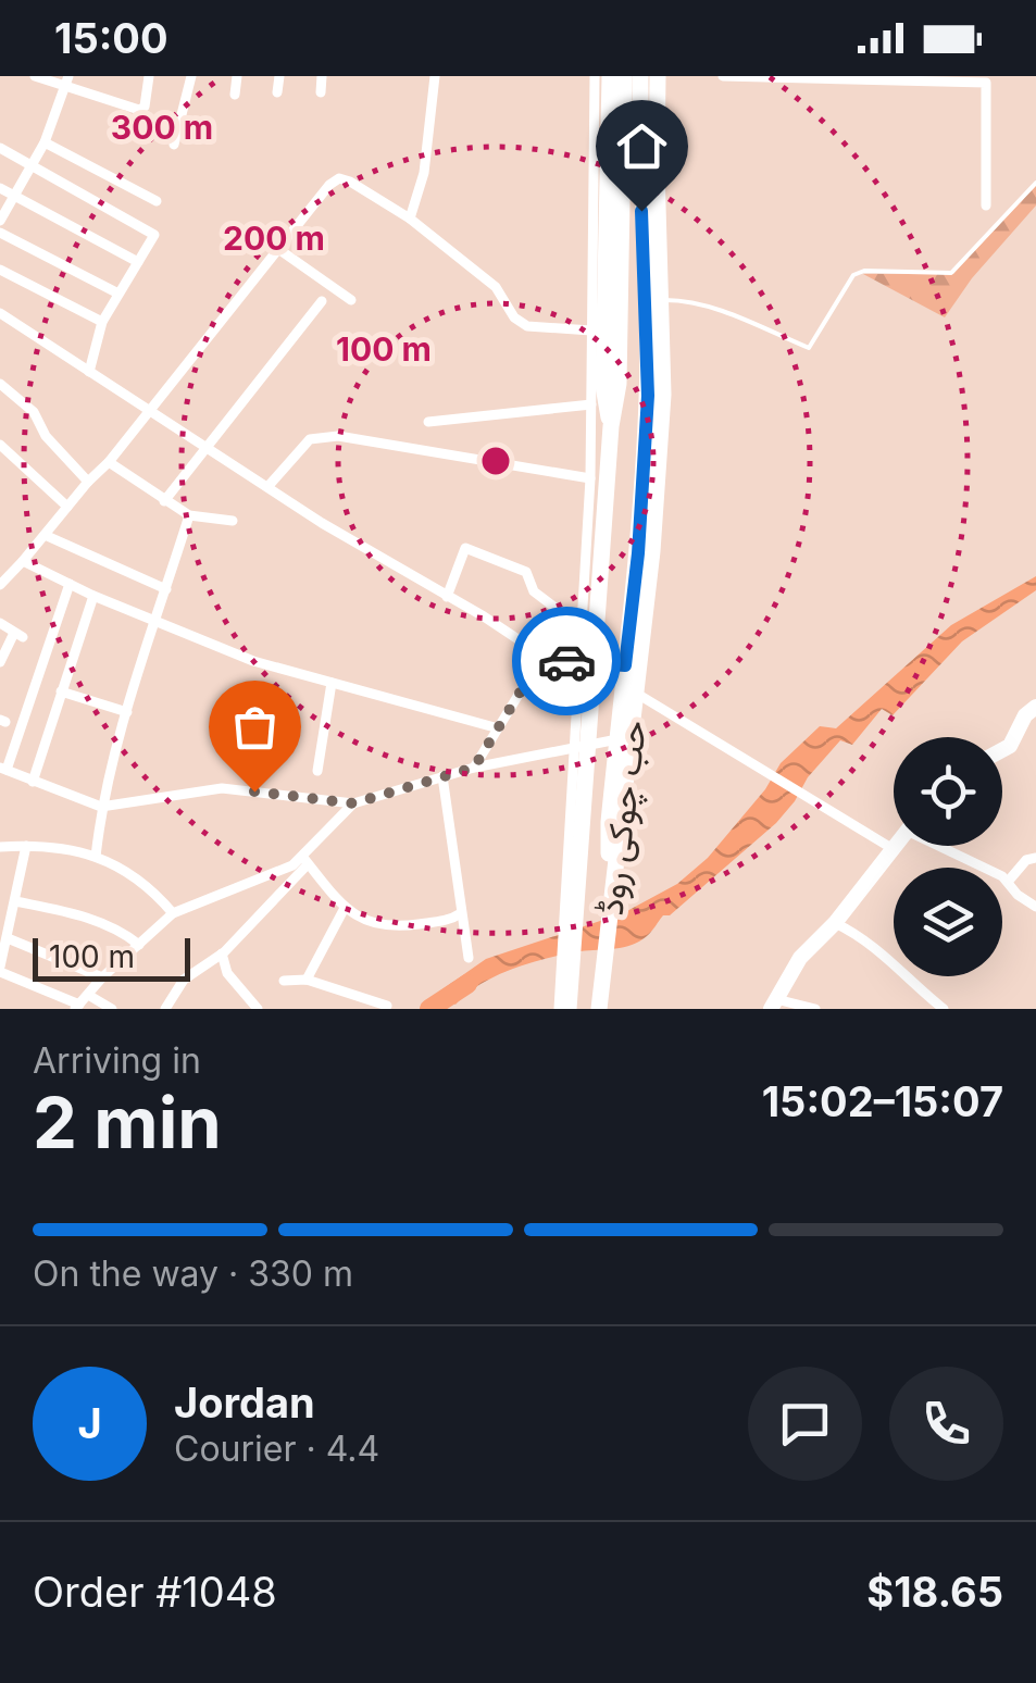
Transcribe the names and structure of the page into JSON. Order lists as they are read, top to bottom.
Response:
{
  "streets": {
    "highway": ["حب چوکی روڈ"]
  },
  "scale_bar": "100 m",
  "page": {
    "status": "15:00",
    "scale": "100 m",
    "heading": ["2 min", "Arriving in", "15:02–15:07"],
    "panel": [
      "Jordan",
      "Courier · 4.4",
      "Order #1048",
      "$18.65"
    ],
    "bar": "On the way · 330 m",
    "round": "J"
  },
  "rings": ["300 m", "200 m", "100 m"]
}
